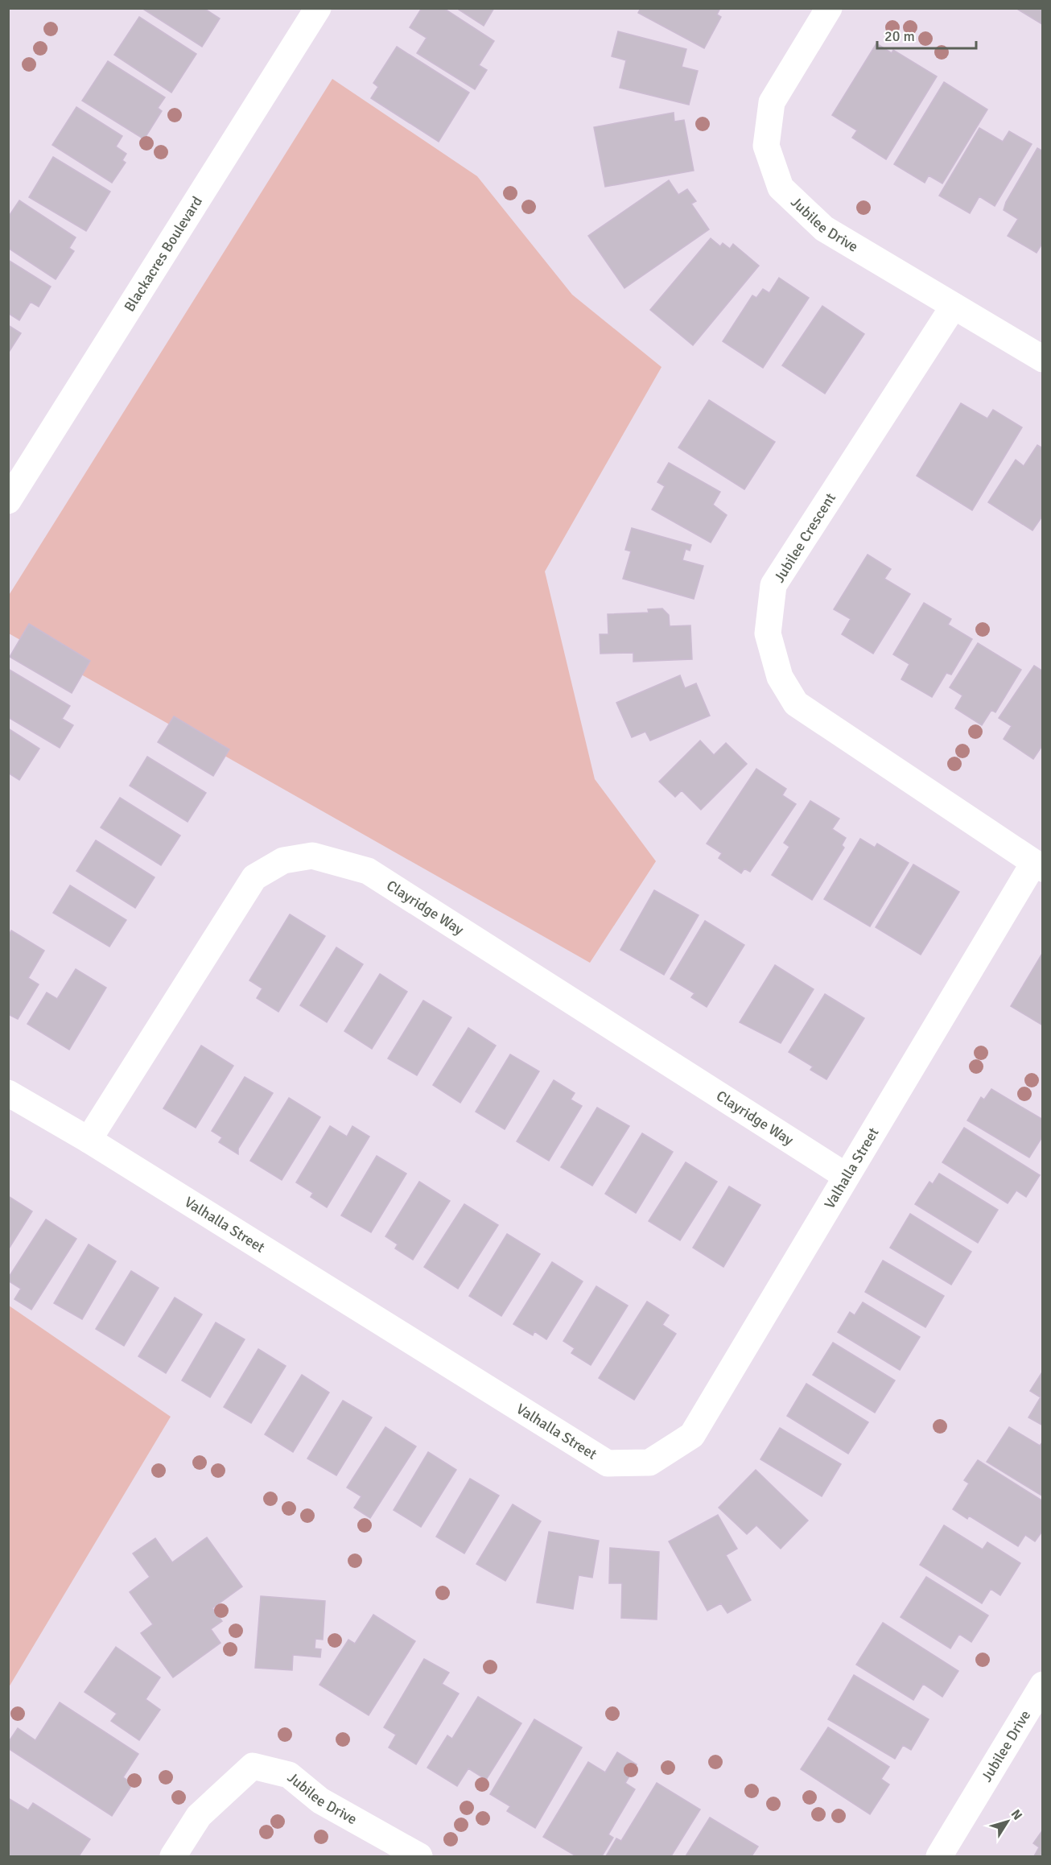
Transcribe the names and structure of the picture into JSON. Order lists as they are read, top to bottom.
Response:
{
  "streets": {
    "street": [
      "Jubilee Drive",
      "Blackacres Boulevard",
      "Jubilee Crescent",
      "Clayridge Way",
      "Valhalla Street"
    ]
  },
  "crossings": [
    ["Jubilee Drive", "Jubilee Crescent"],
    ["Jubilee Crescent", "Valhalla Street"],
    ["Clayridge Way", "Valhalla Street"]
  ],
  "scale_bar": "20 m",
  "north": "top right"
}
